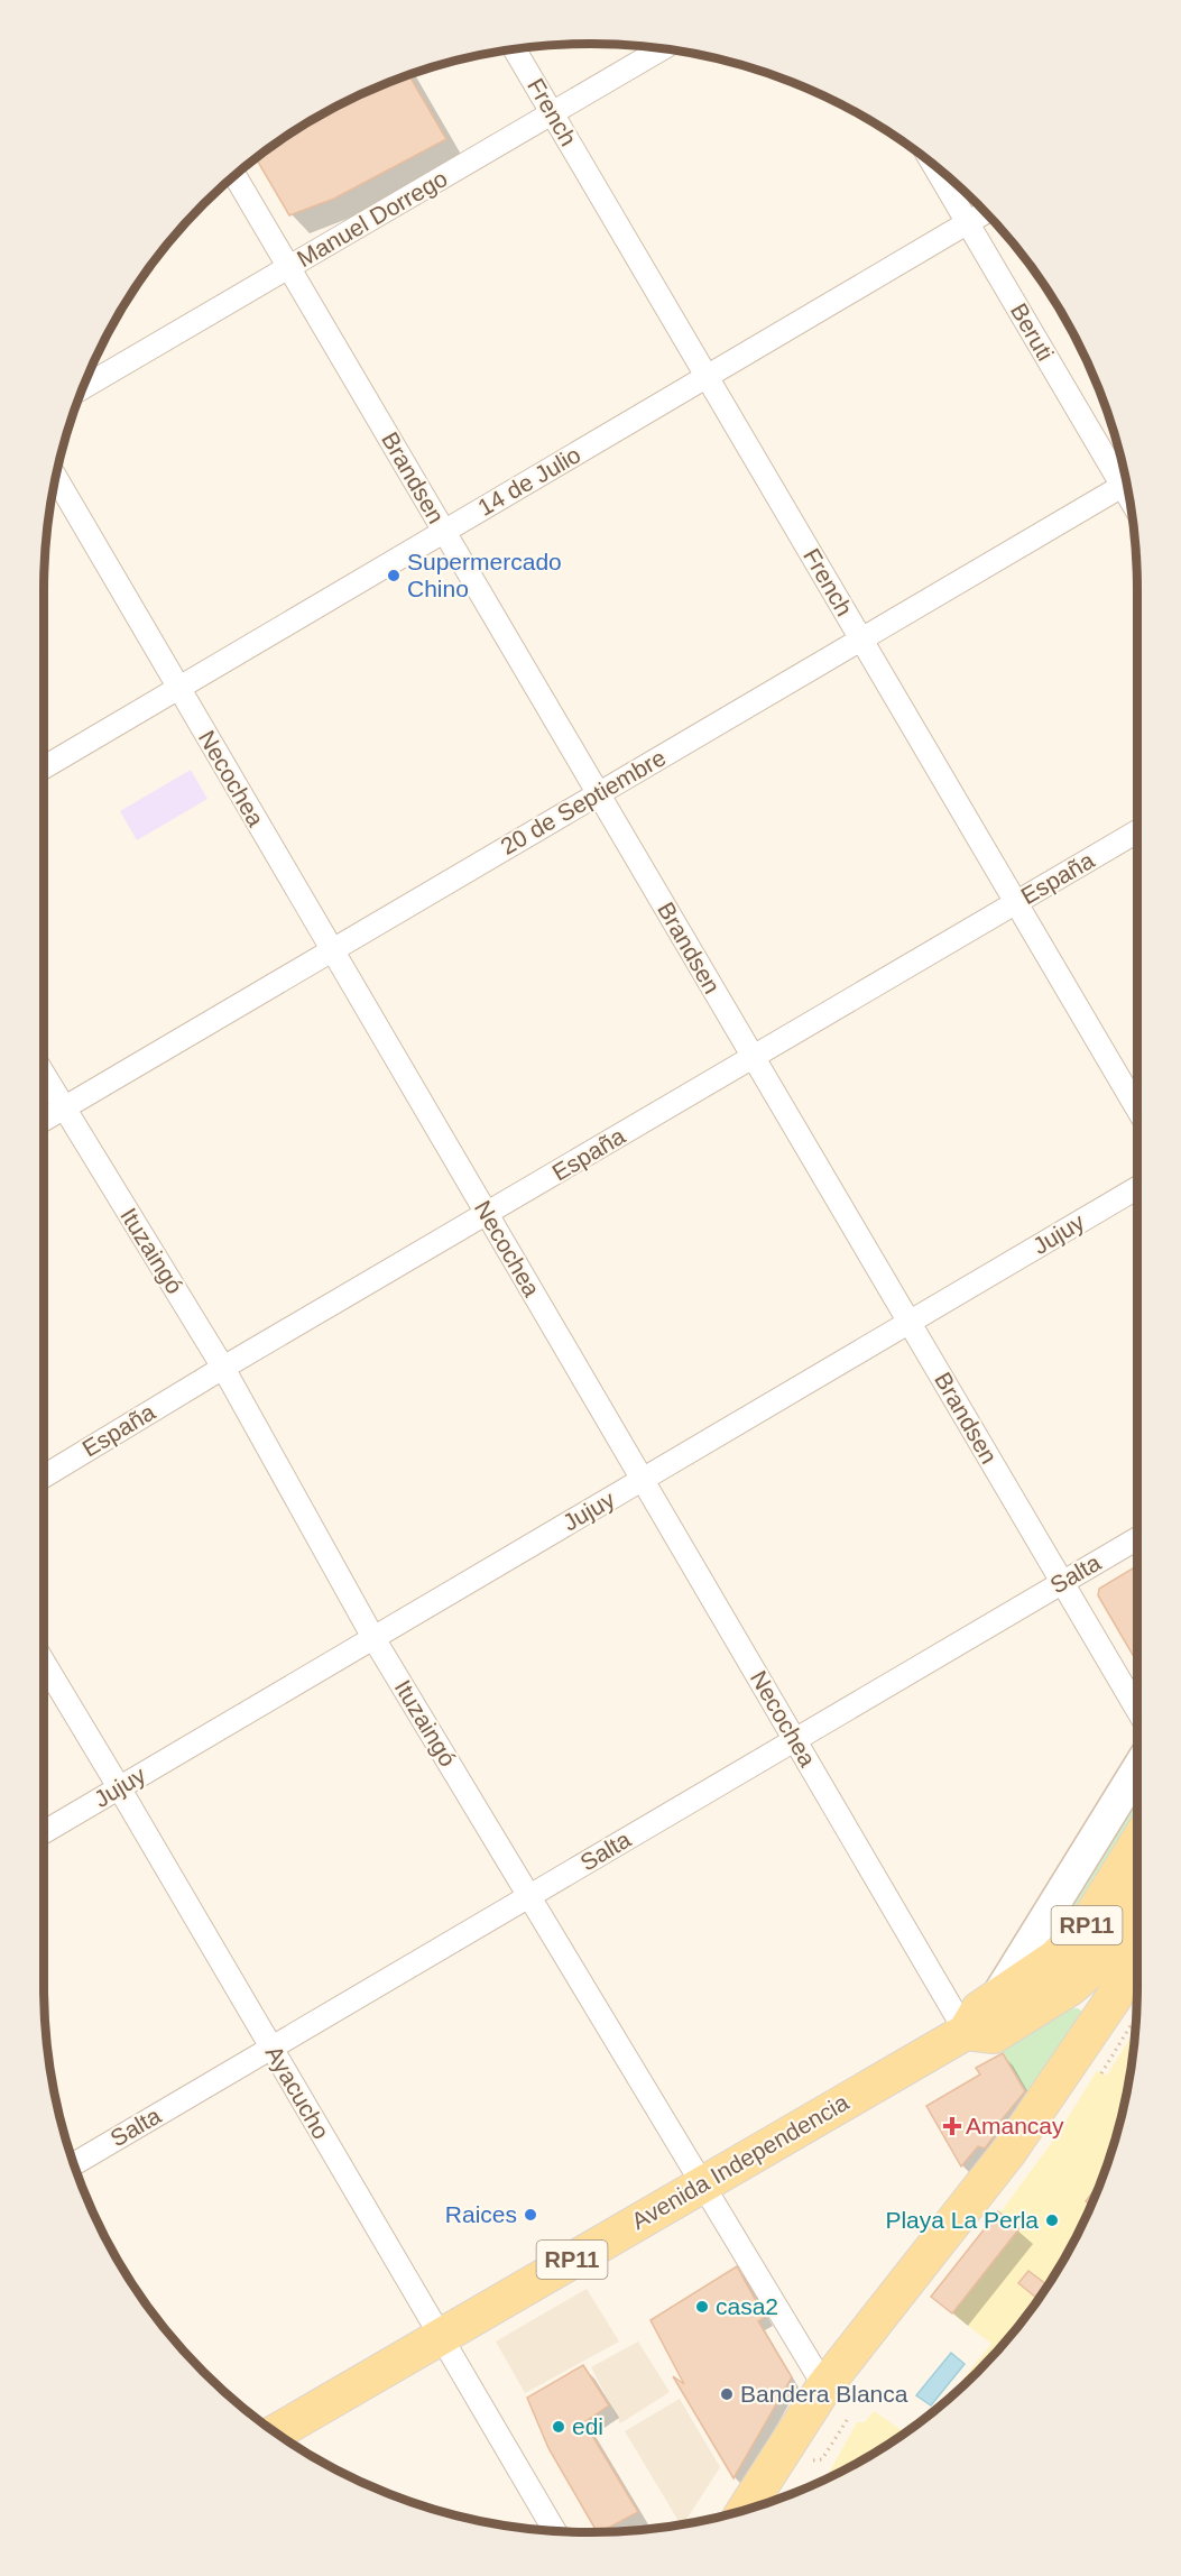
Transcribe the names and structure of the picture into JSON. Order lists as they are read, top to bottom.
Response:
{
  "streets": {
    "main road": ["RP11", "Avenida Independencia"],
    "street": [
      "French",
      "Manuel Dorrego",
      "Beruti",
      "Brandsen",
      "14 de Julio",
      "Necochea",
      "20 de Septiembre",
      "España",
      "Jujuy",
      "Ituzaingó",
      "Salta",
      "Ayacucho"
    ]
  },
  "crossings": [
    ["French", "Manuel Dorrego"],
    ["French", "14 de Julio"],
    ["French", "20 de Septiembre"],
    ["French", "España"],
    ["Manuel Dorrego", "Brandsen"],
    ["Beruti", "14 de Julio"],
    ["Brandsen", "14 de Julio"],
    ["Brandsen", "20 de Septiembre"],
    ["Brandsen", "España"],
    ["Brandsen", "Jujuy"],
    ["Brandsen", "Salta"],
    ["14 de Julio", "Necochea"],
    ["Necochea", "20 de Septiembre"],
    ["Necochea", "España"],
    ["Necochea", "Jujuy"],
    ["Necochea", "Salta"],
    ["Necochea", "RP11"],
    ["Necochea", "Avenida Independencia"],
    ["20 de Septiembre", "Ituzaingó"],
    ["España", "Ituzaingó"],
    ["Jujuy", "Ituzaingó"],
    ["Jujuy", "Ayacucho"],
    ["Ituzaingó", "Salta"],
    ["Ituzaingó", "RP11"],
    ["Ituzaingó", "Avenida Independencia"],
    ["Salta", "Ayacucho"],
    ["RP11", "Avenida Independencia"],
    ["Ayacucho", "Avenida Independencia"]
  ],
  "places": {
    "other": [
      "Supermercado Chino",
      "Raices",
      "Playa La Perla",
      "casa2",
      "Bandera Blanca",
      "edi"
    ],
    "health": ["Amancay"]
  }
}
